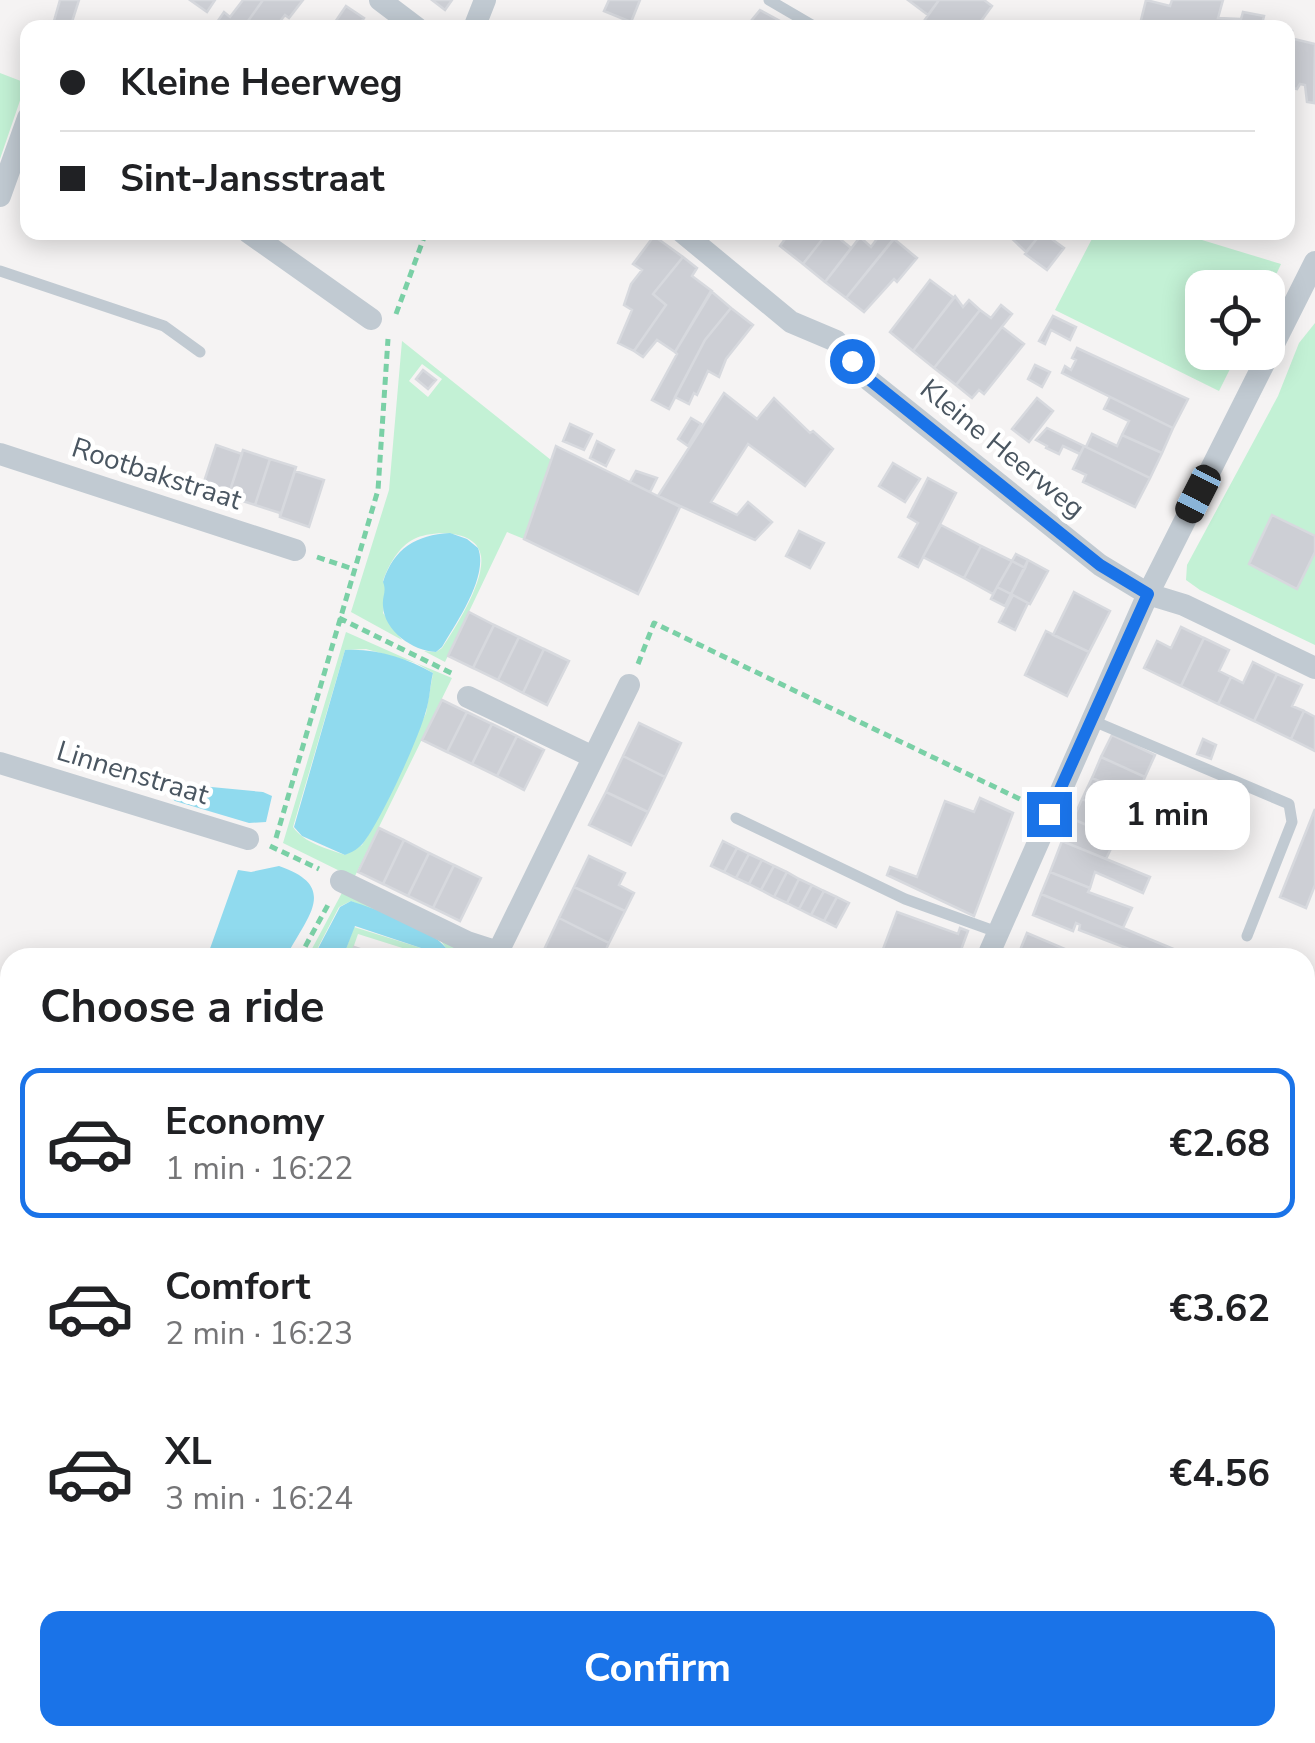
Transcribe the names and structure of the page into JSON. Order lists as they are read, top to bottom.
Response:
{
  "streets": {
    "street": ["Kleine Heerweg", "Rootbakstraat", "Linnenstraat"]
  },
  "page": {
    "banner": ["Kleine Heerweg", "Sint-Jansstraat"],
    "bubble": "1 min",
    "heading": "Choose a ride",
    "list": [
      {
        "name": "Economy",
        "note": "1 min · 16:22",
        "value": "€2.68"
      },
      {
        "name": "Comfort",
        "note": "2 min · 16:23",
        "value": "€3.62"
      },
      {
        "name": "XL",
        "note": "3 min · 16:24",
        "value": "€4.56"
      }
    ],
    "buttons": "Confirm"
  }
}
